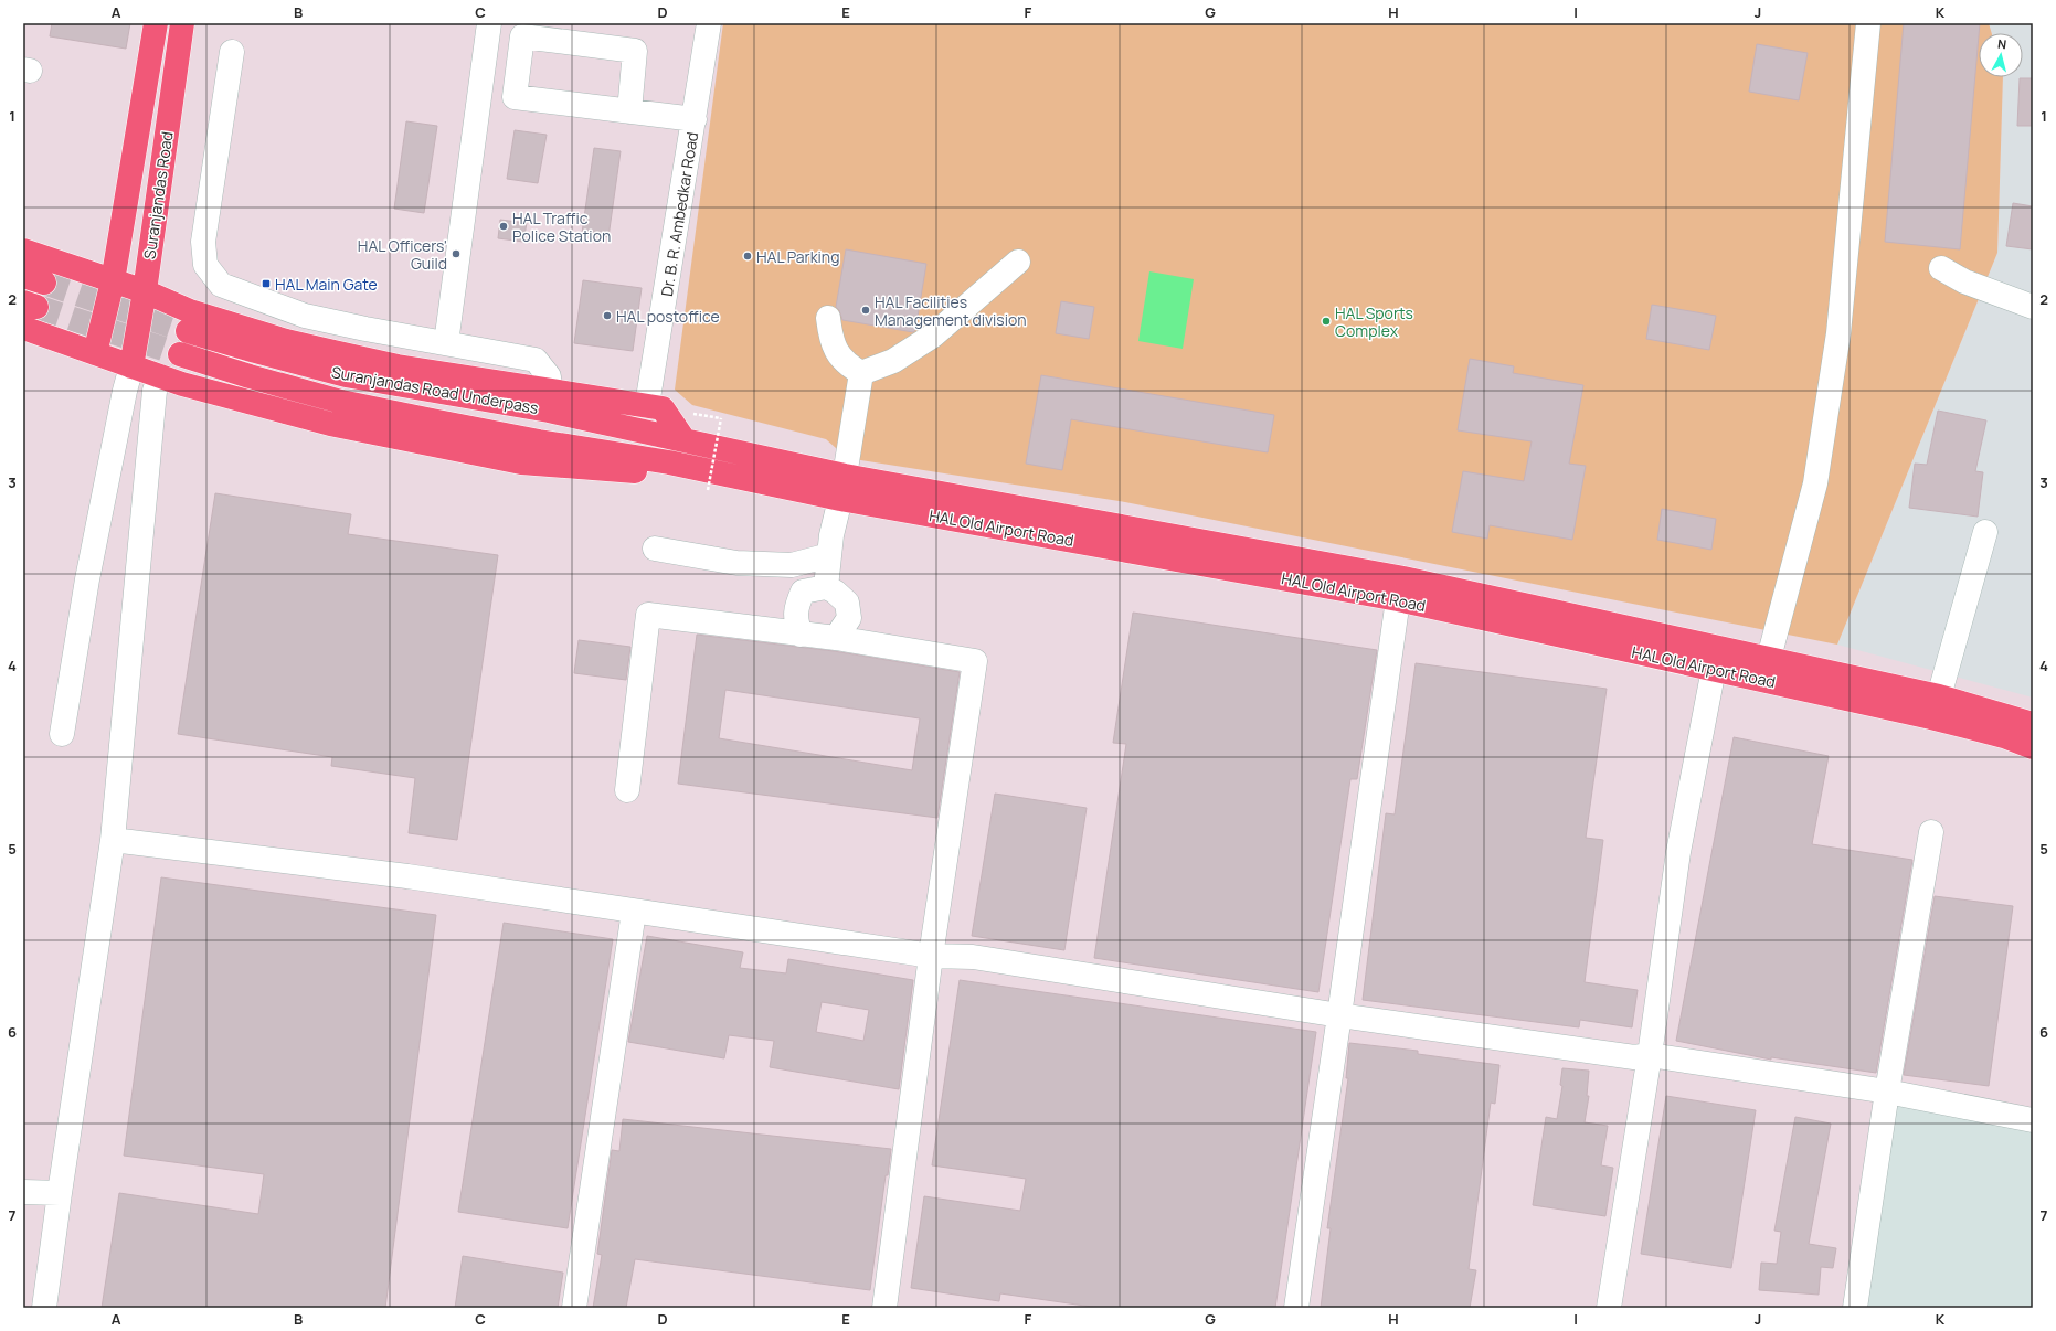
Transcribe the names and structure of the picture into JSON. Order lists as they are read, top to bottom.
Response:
{
  "streets": {
    "main road": ["Suranjandas Road", "Suranjandas Road Underpass", "HAL Old Airport Road"],
    "street": ["Dr. B. R. Ambedkar Road"]
  },
  "crossings": [
    ["Suranjandas Road Underpass", "HAL Old Airport Road"]
  ],
  "places": {
    "other": [
      "HAL Traffic Police Station",
      "HAL Officers' Guild",
      "HAL Parking",
      "HAL Facilities Management division",
      "HAL postoffice",
      "HAL Sports Complex"
    ],
    "transit": ["HAL Main Gate"]
  },
  "north": "top",
  "grid": {
    "columns": [
      "A",
      "B",
      "C",
      "D",
      "E",
      "F",
      "G",
      "H",
      "I",
      "J",
      "K"
    ],
    "rows": [
      "1",
      "2",
      "3",
      "4",
      "5",
      "6",
      "7"
    ]
  }
}
